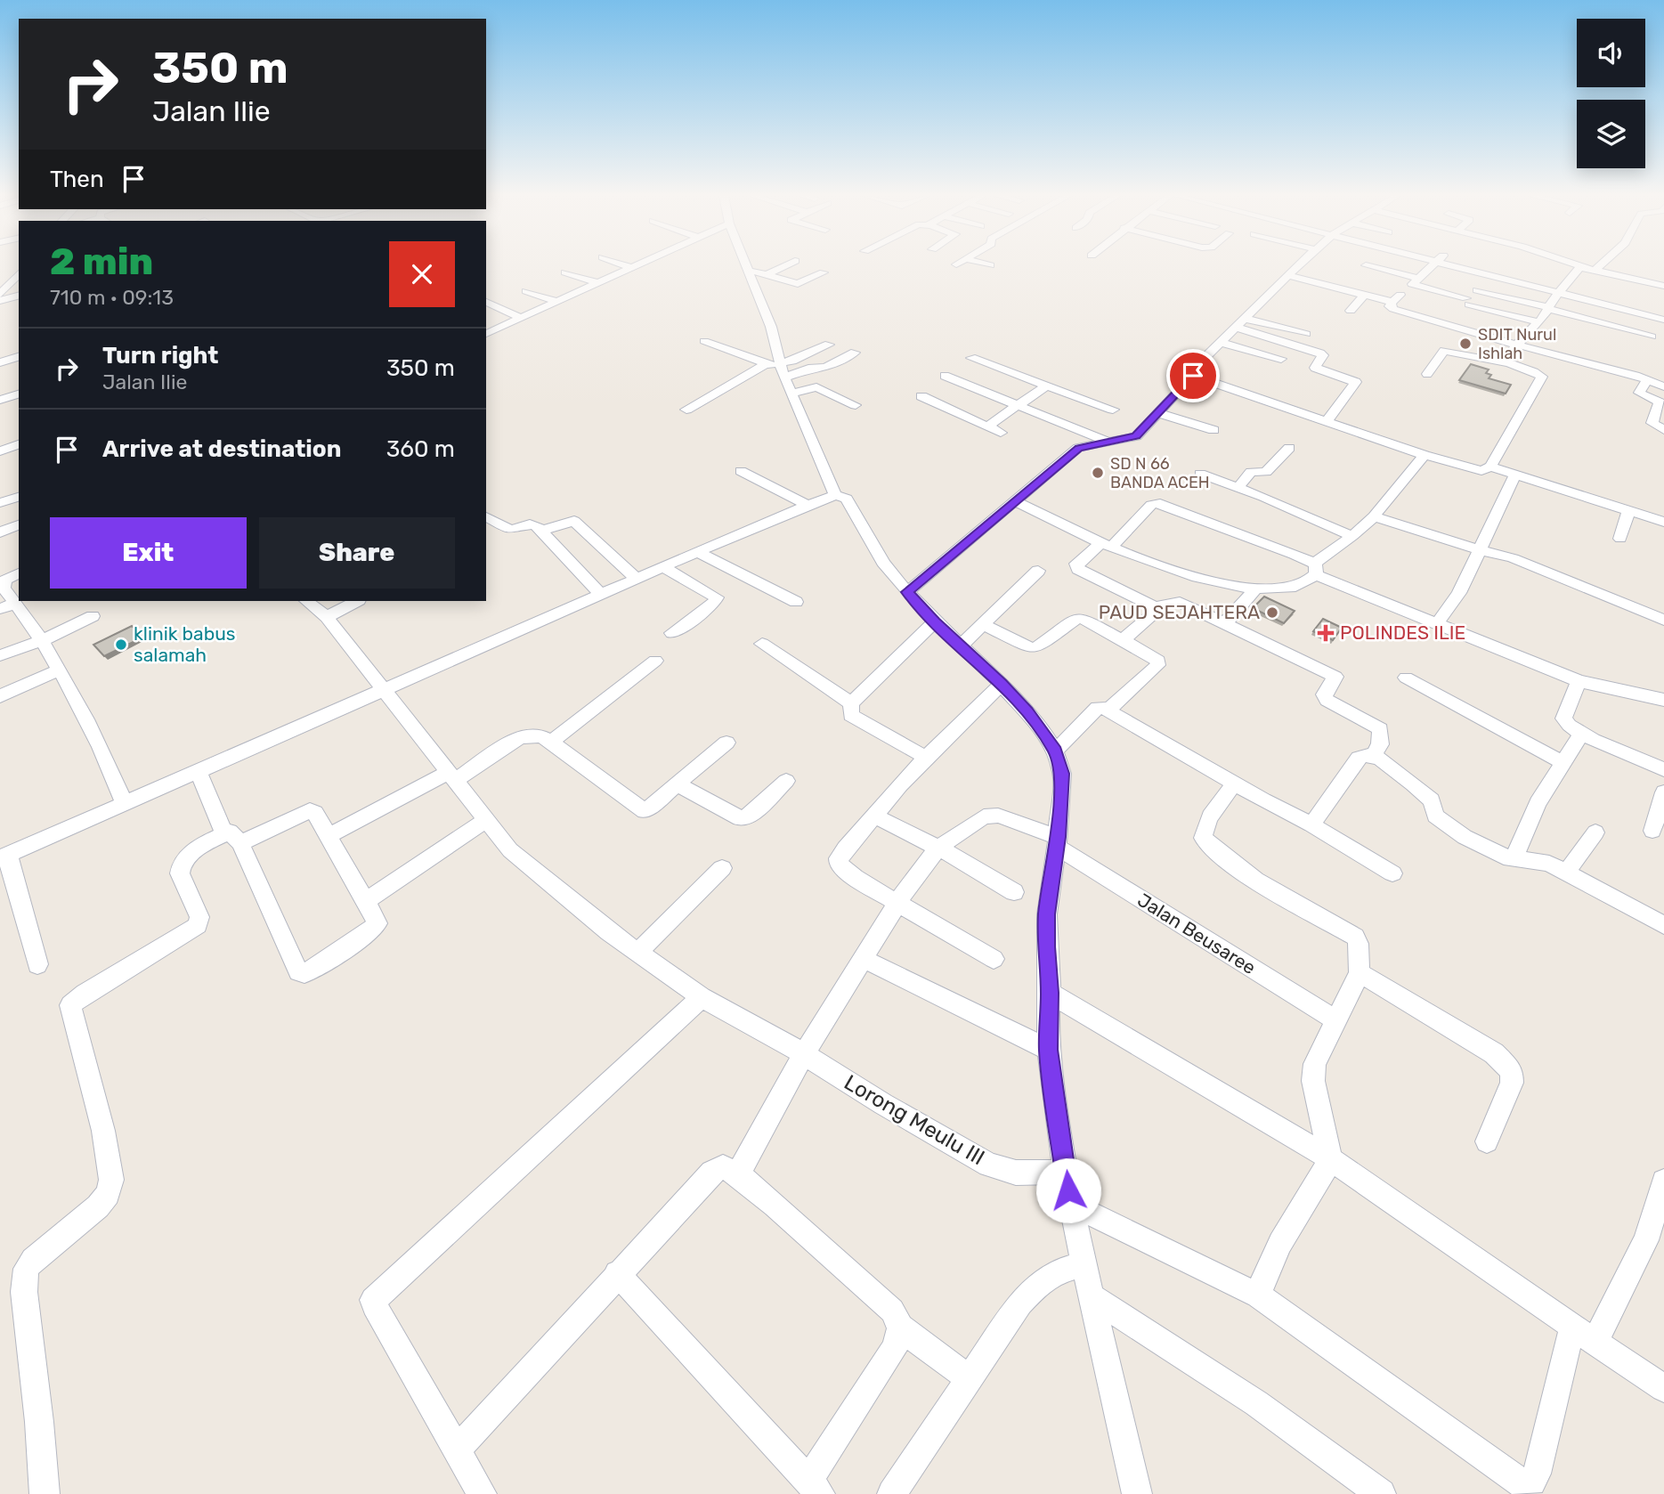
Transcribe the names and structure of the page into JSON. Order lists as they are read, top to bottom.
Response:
{
  "streets": {
    "street": ["Jalan Beusaree", "Lorong Meulu III"]
  },
  "places": {
    "other": [
      "SDIT Nurul Ishlah",
      "SD N 66 BANDA ACEH",
      "PAUD SEJAHTERA",
      "klinik babus salamah"
    ],
    "health": ["POLINDES ILIE"]
  },
  "page": {
    "turn": ["350 m", "Jalan Ilie"],
    "then": "Then",
    "heading": ["2 min", "710 m · 09:13"],
    "list": [
      {
        "name": "Turn right",
        "note": "Jalan Ilie",
        "value": "350 m"
      },
      {
        "name": "Arrive at destination",
        "value": "360 m"
      }
    ],
    "buttons": ["Exit", "Share"]
  }
}
